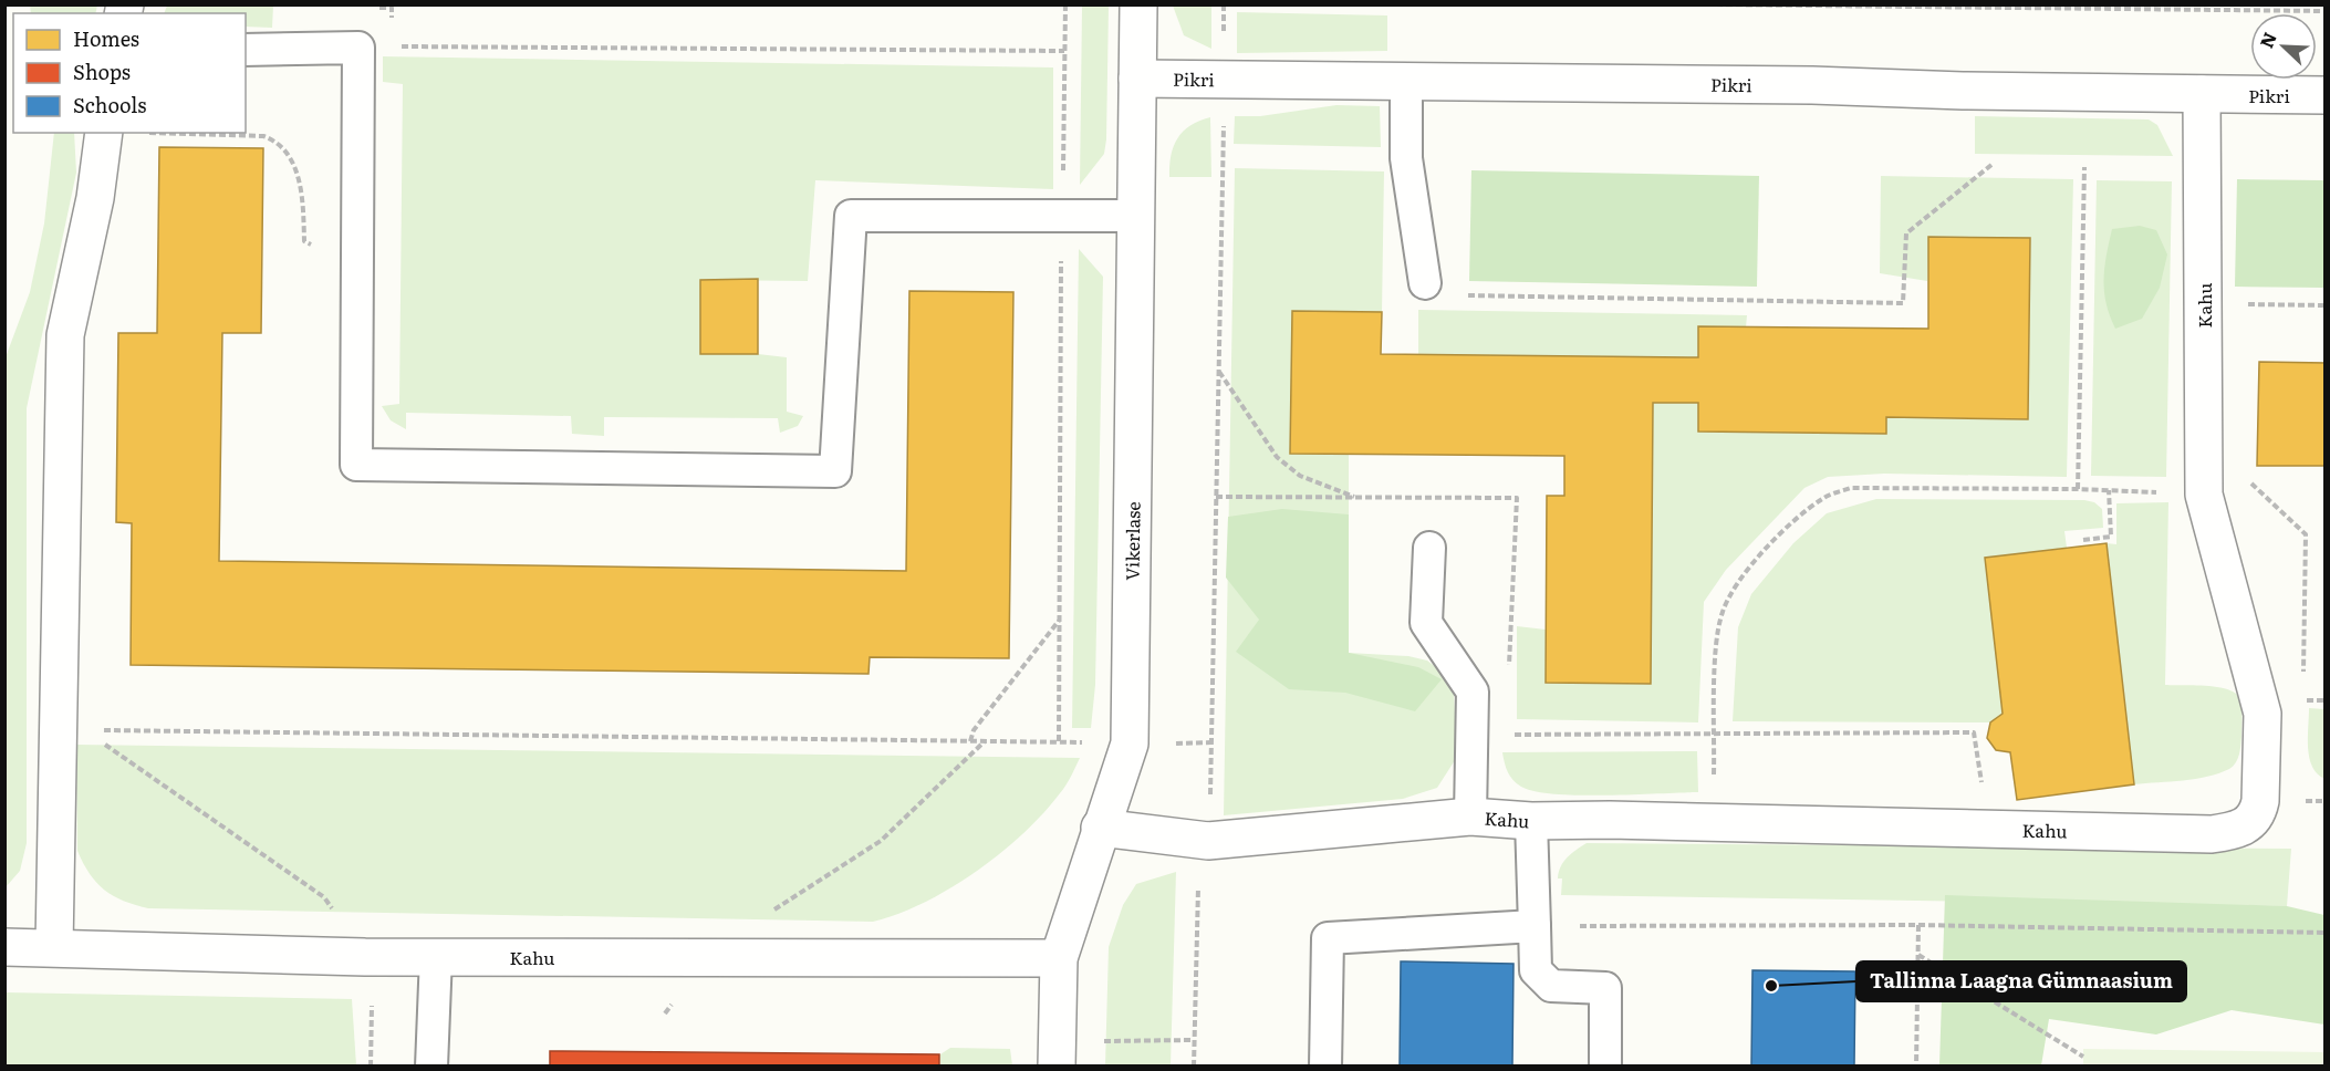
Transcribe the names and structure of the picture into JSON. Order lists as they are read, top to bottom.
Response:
{
  "streets": {
    "street": ["Pikri", "Kahu", "Vikerlase"]
  },
  "crossings": [
    ["Pikri", "Kahu"],
    ["Pikri", "Vikerlase"],
    ["Kahu", "Vikerlase"]
  ],
  "places": ["Tallinna Laagna Gümnaasium"],
  "legend": ["Homes", "Shops", "Schools"],
  "north": "top left"
}
